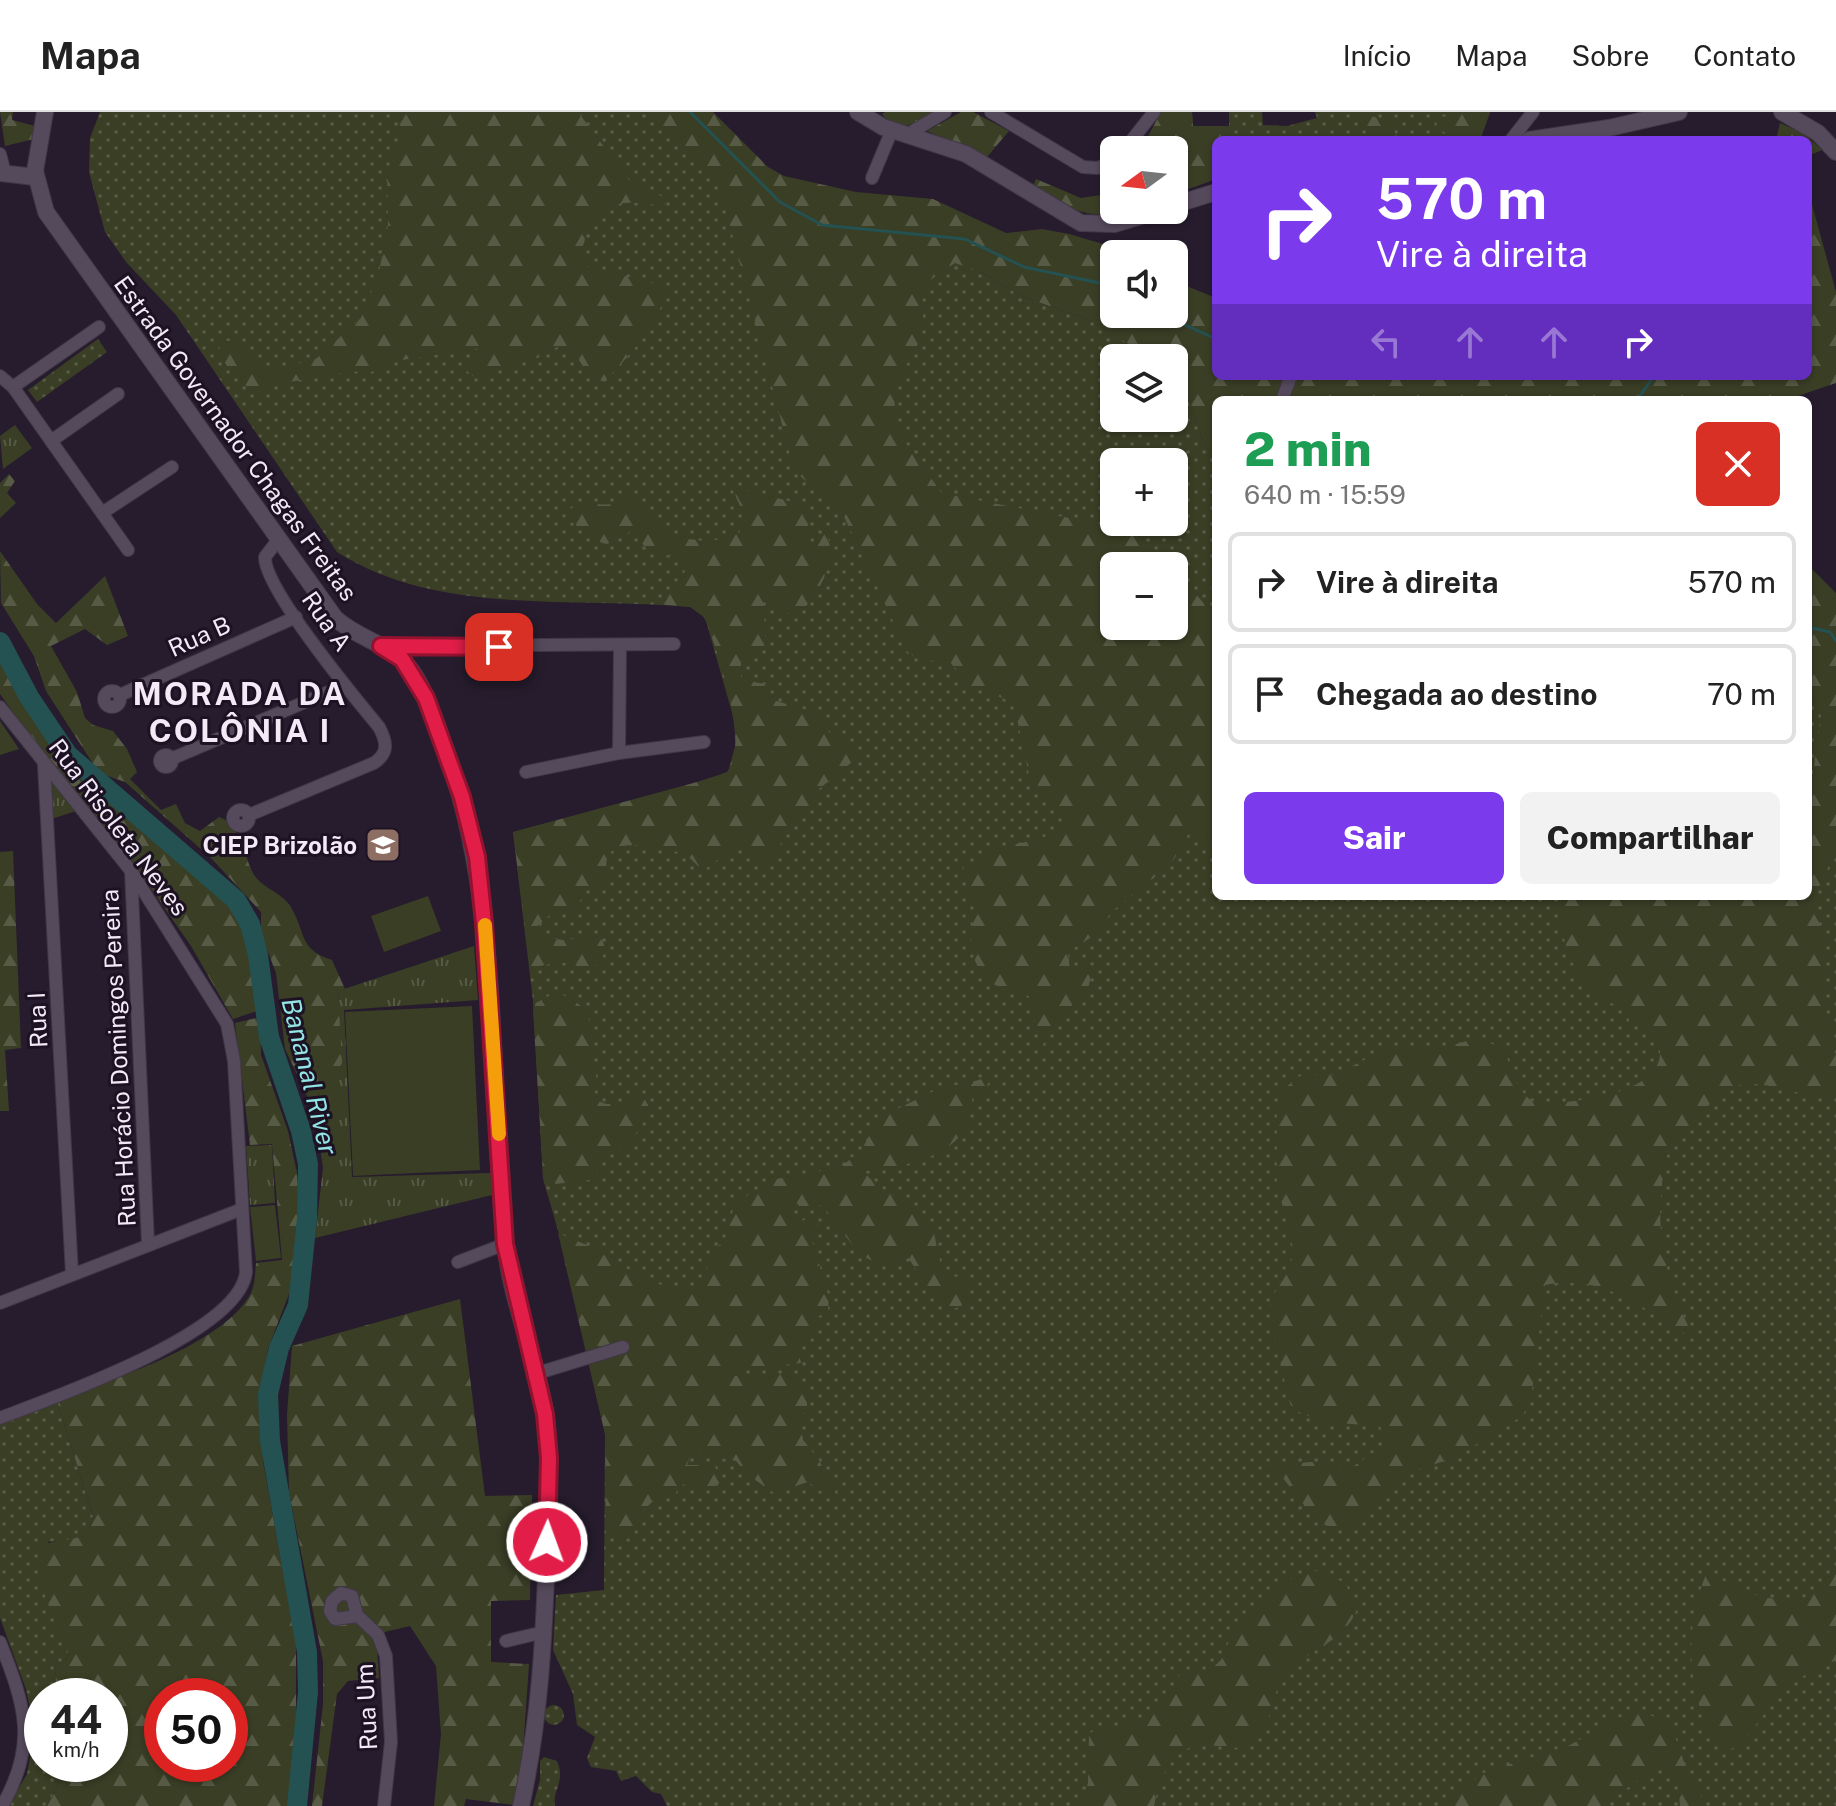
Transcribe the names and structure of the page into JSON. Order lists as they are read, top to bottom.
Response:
{
  "streets": {
    "main road": ["Estrada Governador Chagas Freitas"],
    "street": [
      "Rua A",
      "Rua B",
      "Rua Risoleta Neves",
      "Rua I",
      "Rua Horácio Domingos Pereira",
      "Rua Um"
    ]
  },
  "crossings": [
    ["Estrada Governador Chagas Freitas", "Rua A"],
    ["Rua A", "Rua B"],
    ["Rua Risoleta Neves", "Rua I"],
    ["Rua Risoleta Neves", "Rua Horácio Domingos Pereira"]
  ],
  "districts": ["MORADA DA COLÔNIA I"],
  "water": ["Bananal River"],
  "places": {
    "school or university": ["CIEP Brizolão"]
  },
  "north": "left",
  "page": {
    "header": "Mapa",
    "nav": [
      "Início",
      "Mapa",
      "Sobre",
      "Contato"
    ],
    "map_buttons": ["+", "−"],
    "turn": ["570 m", "Vire à direita"],
    "heading": ["2 min", "640 m · 15:59"],
    "list": [
      {
        "name": "Vire à direita",
        "value": "570 m"
      },
      {
        "name": "Chegada ao destino",
        "value": "70 m"
      }
    ],
    "buttons": ["Sair", "Compartilhar"],
    "speed": "44 km/h",
    "limit": "50"
  }
}
